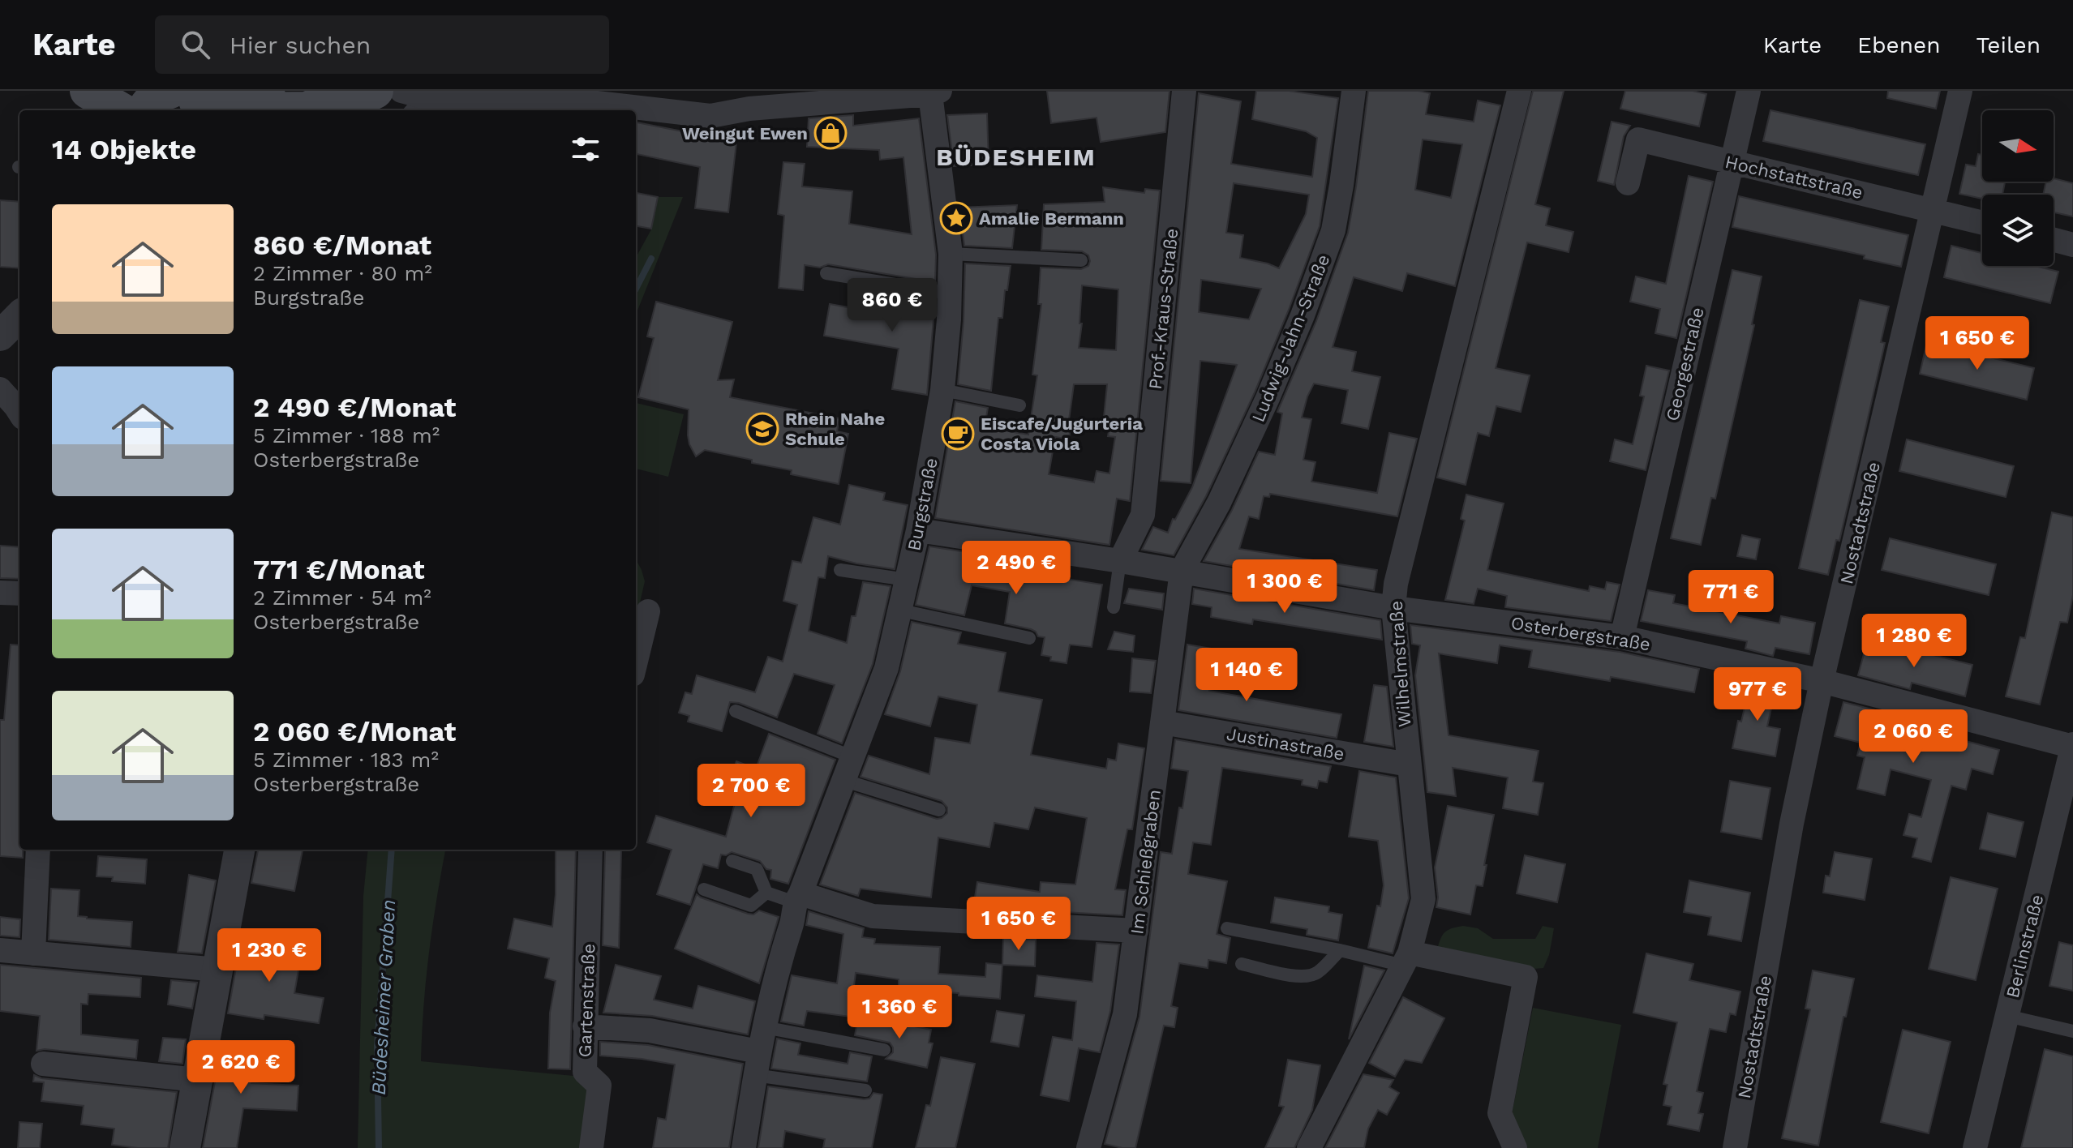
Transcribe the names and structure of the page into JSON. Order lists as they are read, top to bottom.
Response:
{
  "streets": {
    "street": [
      "Hochstattstraße",
      "Prof.-Kraus-Straße",
      "Ludwig-Jahn-Straße",
      "Georgestraße",
      "Burgstraße",
      "Nostadtstraße",
      "Osterbergstraße",
      "Wilhelmstraße",
      "Justinastraße",
      "Im Schießgraben",
      "Berlinstraße",
      "Gartenstraße"
    ]
  },
  "crossings": [
    ["Hochstattstraße", "Georgestraße"],
    ["Hochstattstraße", "Nostadtstraße"],
    ["Prof.-Kraus-Straße", "Osterbergstraße"],
    ["Ludwig-Jahn-Straße", "Osterbergstraße"],
    ["Ludwig-Jahn-Straße", "Im Schießgraben"],
    ["Georgestraße", "Osterbergstraße"],
    ["Burgstraße", "Osterbergstraße"],
    ["Nostadtstraße", "Osterbergstraße"],
    ["Osterbergstraße", "Wilhelmstraße"],
    ["Osterbergstraße", "Im Schießgraben"],
    ["Osterbergstraße", "Berlinstraße"],
    ["Wilhelmstraße", "Justinastraße"],
    ["Justinastraße", "Im Schießgraben"]
  ],
  "districts": ["BÜDESHEIM"],
  "water": ["Büdesheimer Graben"],
  "places": {
    "shop": ["Weingut Ewen"],
    "place": ["Amalie Bermann"],
    "school or university": ["Rhein Nahe Schule"],
    "cafe": ["Eiscafe/Jugurteria Costa Viola"]
  },
  "north": "right",
  "page": {
    "header": "Karte",
    "search": "Hier suchen",
    "nav": ["Karte", "Ebenen", "Teilen"],
    "heading": "14 Objekte",
    "list": [
      {
        "name": "860 €/Monat",
        "note": "2 Zimmer · 80 m² · Burgstraße"
      },
      {
        "name": "2 490 €/Monat",
        "note": "5 Zimmer · 188 m² · Osterbergstraße"
      },
      {
        "name": "771 €/Monat",
        "note": "2 Zimmer · 54 m² · Osterbergstraße"
      },
      {
        "name": "2 060 €/Monat",
        "note": "5 Zimmer · 183 m² · Osterbergstraße"
      }
    ],
    "price": [
      "860 €",
      "1 650 €",
      "2 490 €",
      "1 300 €",
      "771 €",
      "1 280 €",
      "1 140 €",
      "977 €",
      "2 060 €",
      "2 700 €",
      "1 650 €",
      "1 230 €",
      "1 360 €",
      "2 620 €"
    ]
  }
}
